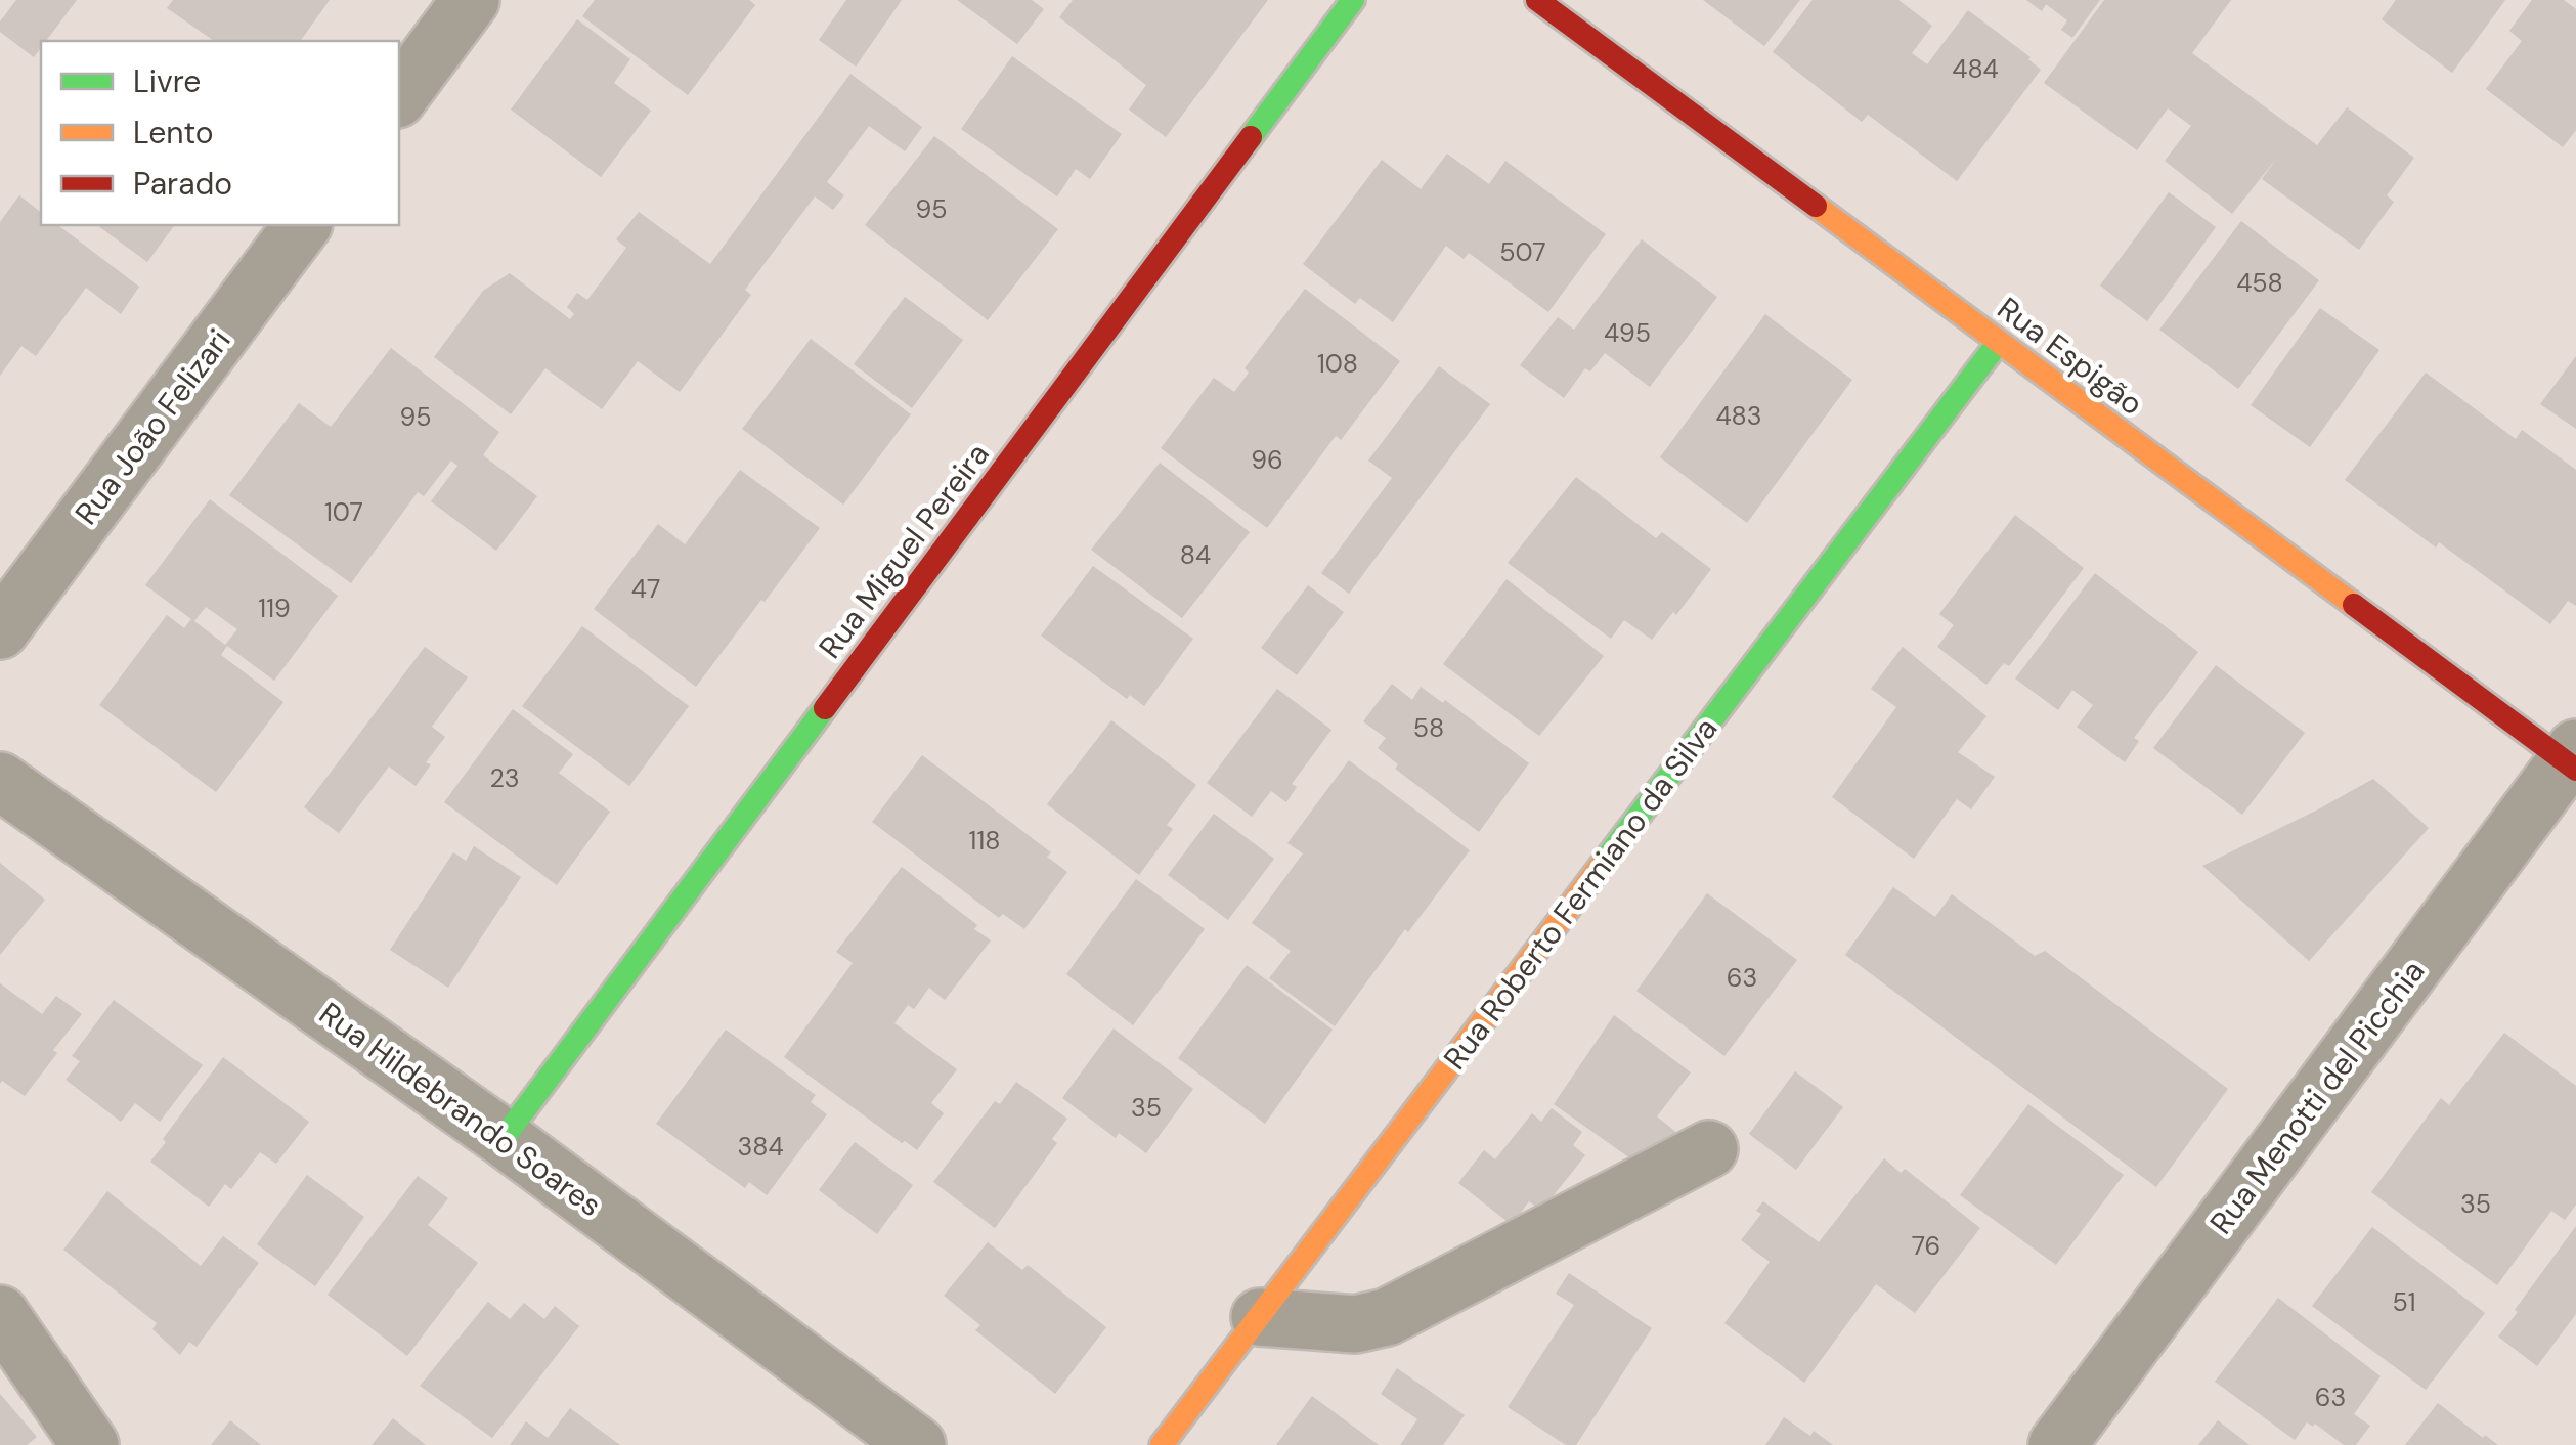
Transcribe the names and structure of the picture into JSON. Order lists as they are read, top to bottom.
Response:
{
  "streets": {
    "street": [
      "Rua Espigão",
      "Rua João Felizari",
      "Rua Miguel Pereira",
      "Rua Roberto Fermiano da Silva",
      "Rua Menotti del Picchia",
      "Rua Hildebrando Soares"
    ]
  },
  "crossings": [
    ["Rua Espigão", "Rua Roberto Fermiano da Silva"],
    ["Rua Espigão", "Rua Menotti del Picchia"],
    ["Rua Miguel Pereira", "Rua Hildebrando Soares"]
  ],
  "house_numbers": [
    "484",
    "95",
    "507",
    "458",
    "495",
    "108",
    "483",
    "95",
    "96",
    "107",
    "84",
    "47",
    "119",
    "58",
    "23",
    "118",
    "63",
    "35",
    "384",
    "35",
    "76",
    "51",
    "63"
  ],
  "legend": ["Livre", "Lento", "Parado"]
}
